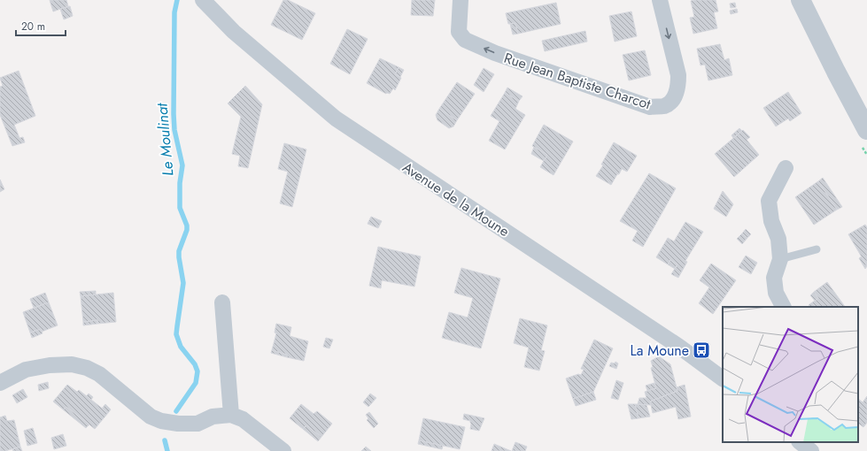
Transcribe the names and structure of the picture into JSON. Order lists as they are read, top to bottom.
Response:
{
  "streets": {
    "street": ["Rue Jean Baptiste Charcot", "Avenue de la Moune"]
  },
  "water": ["Le Moulinat"],
  "places": {
    "bus stop": ["La Moune"]
  },
  "scale_bar": "20 m"
}
